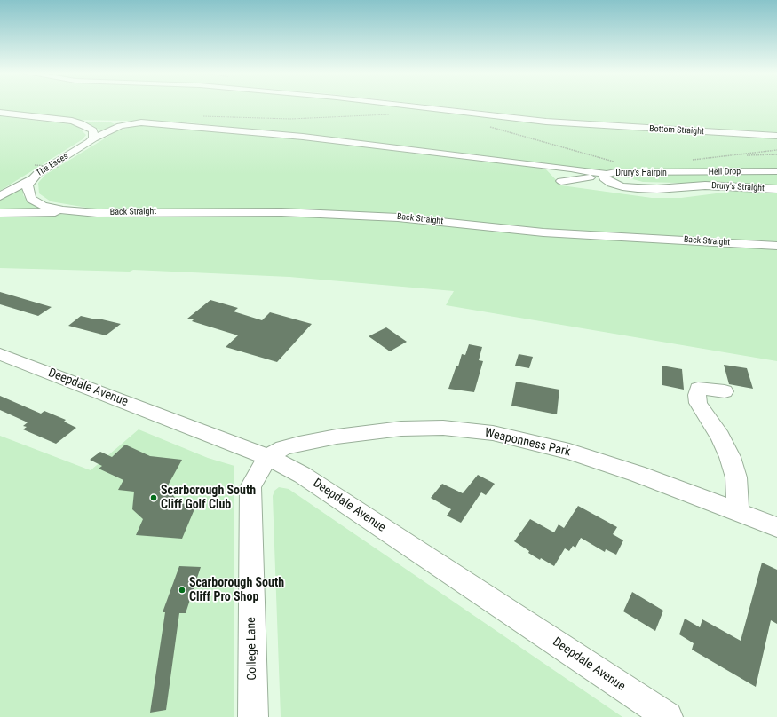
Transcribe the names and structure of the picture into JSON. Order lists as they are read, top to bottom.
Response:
{
  "streets": {
    "street": [
      "Bottom Straight",
      "The Esses",
      "Hell Drop",
      "Drury's Hairpin",
      "Drury's Straight",
      "Back Straight",
      "Deepdale Avenue",
      "Weaponness Park",
      "College Lane"
    ]
  },
  "crossings": [
    ["The Esses", "Drury's Hairpin"],
    ["The Esses", "Back Straight"],
    ["Hell Drop", "Drury's Hairpin"],
    ["Drury's Hairpin", "Drury's Straight"],
    ["Deepdale Avenue", "Weaponness Park"],
    ["Deepdale Avenue", "College Lane"],
    ["Weaponness Park", "College Lane"]
  ],
  "places": ["Scarborough South Cliff Golf Club", "Scarborough South Cliff Pro Shop"]
}
